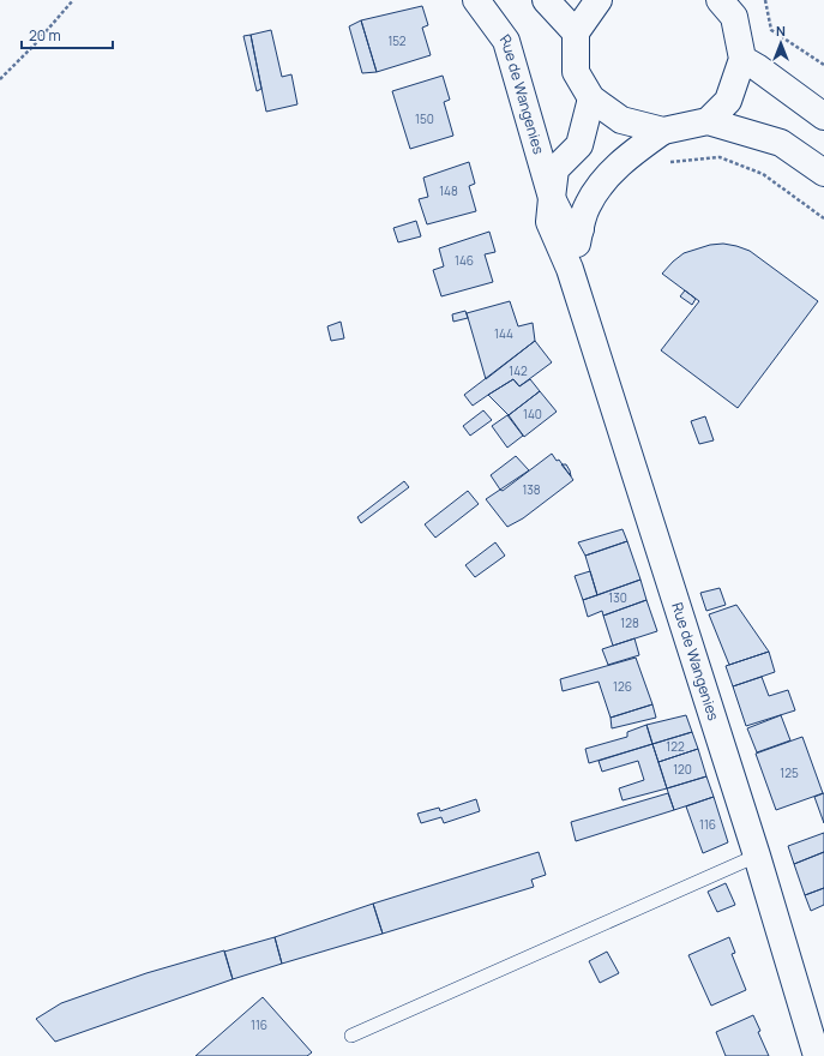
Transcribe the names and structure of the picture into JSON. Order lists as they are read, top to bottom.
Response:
{
  "streets": {
    "main road": ["Rue de Wangenies"]
  },
  "house_numbers": [
    "152",
    "150",
    "148",
    "146",
    "144",
    "142",
    "140",
    "138",
    "130",
    "128",
    "126",
    "122",
    "120",
    "125",
    "116",
    "116"
  ],
  "scale_bar": "20 m",
  "north": "top"
}
